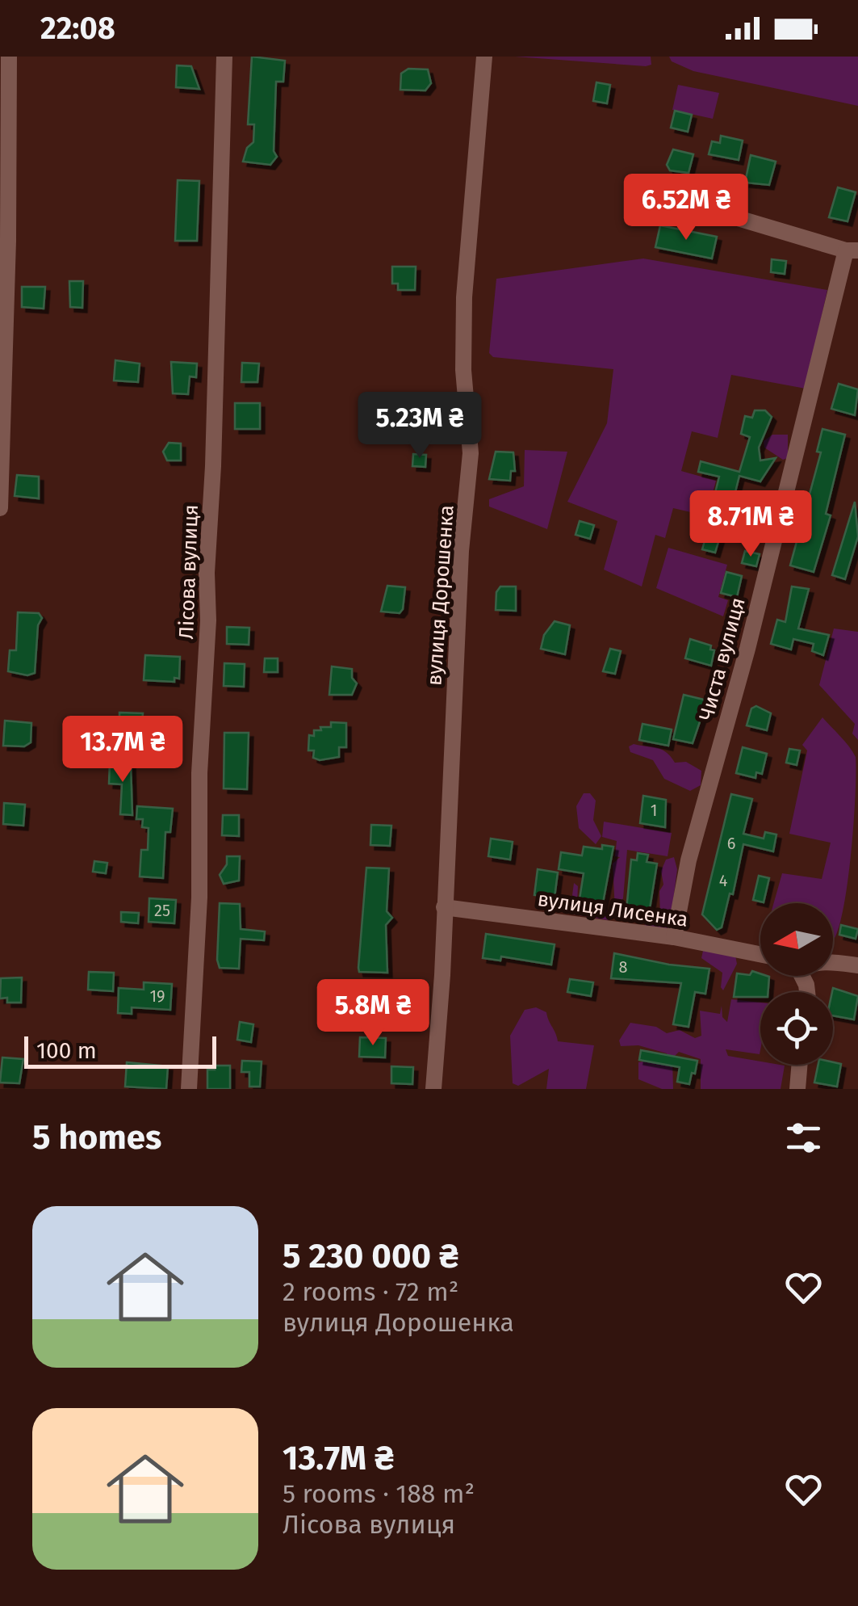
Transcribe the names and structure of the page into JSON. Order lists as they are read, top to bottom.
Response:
{
  "streets": {
    "street": [
      "Лісова вулиця",
      "вулиця Дорошенка",
      "Чиста вулиця",
      "вулиця Лисенка"
    ]
  },
  "crossings": [
    ["вулиця Дорошенка", "вулиця Лисенка"],
    ["Чиста вулиця", "вулиця Лисенка"]
  ],
  "house_numbers": [
    "1",
    "6",
    "4",
    "25",
    "8",
    "19"
  ],
  "scale_bar": "100 m",
  "north": "left",
  "page": {
    "status": "22:08",
    "price": [
      "6.52M ₴",
      "5.23M ₴",
      "8.71M ₴",
      "13.7M ₴",
      "5.8M ₴"
    ],
    "scale": "100 m",
    "heading": "5 homes",
    "list": [
      {
        "name": "5 230 000 ₴",
        "note": "2 rooms · 72 m² · вулиця Дорошенка"
      },
      {
        "name": "13.7M ₴",
        "note": "5 rooms · 188 m² · Лісова вулиця"
      }
    ]
  }
}
